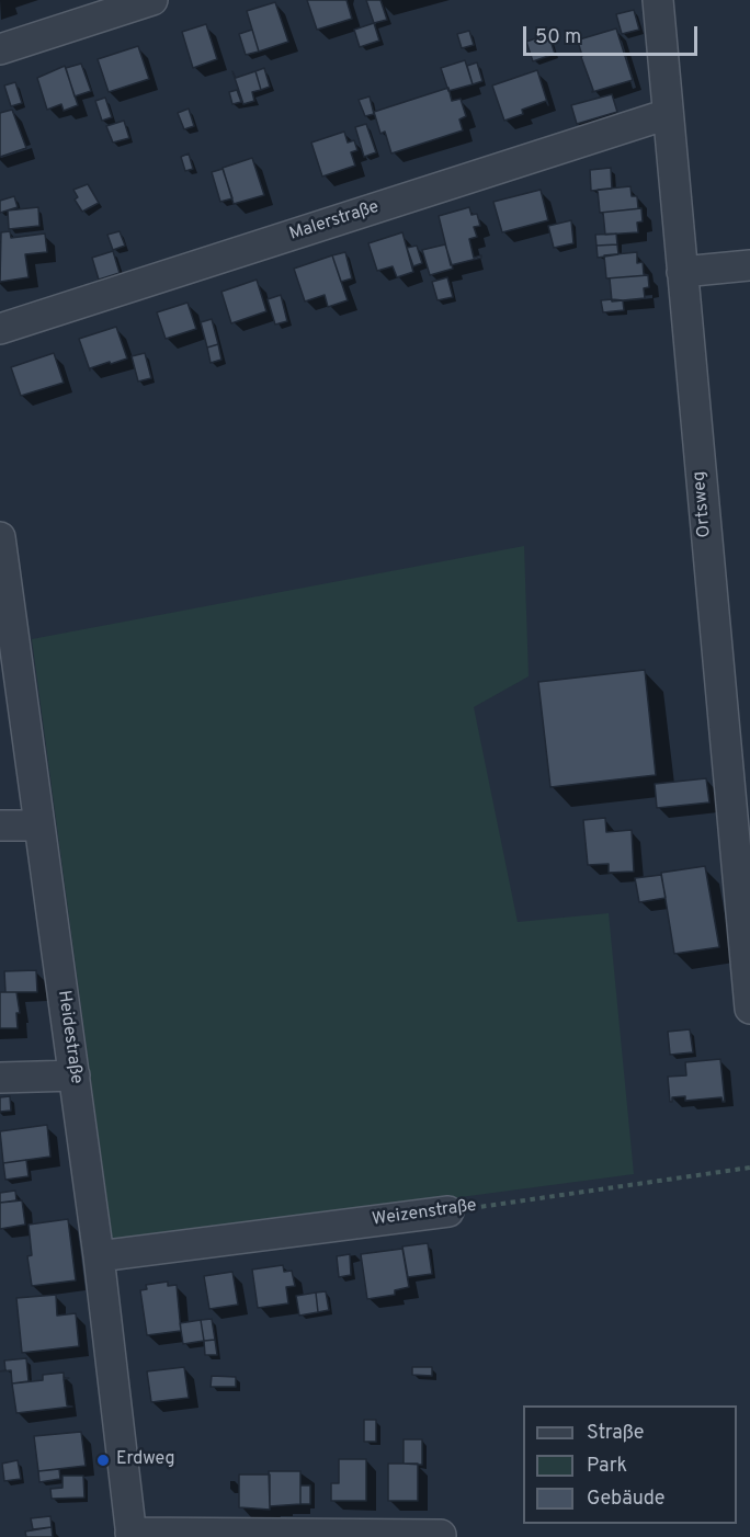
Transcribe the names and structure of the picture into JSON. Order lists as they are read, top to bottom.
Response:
{
  "streets": {
    "street": [
      "Malerstraße",
      "Ortsweg",
      "Heidestraße",
      "Weizenstraße"
    ]
  },
  "crossings": [
    ["Malerstraße", "Ortsweg"],
    ["Heidestraße", "Weizenstraße"]
  ],
  "places": ["Erdweg"],
  "legend": ["Straße", "Park", "Gebäude"],
  "scale_bar": "50 m"
}
